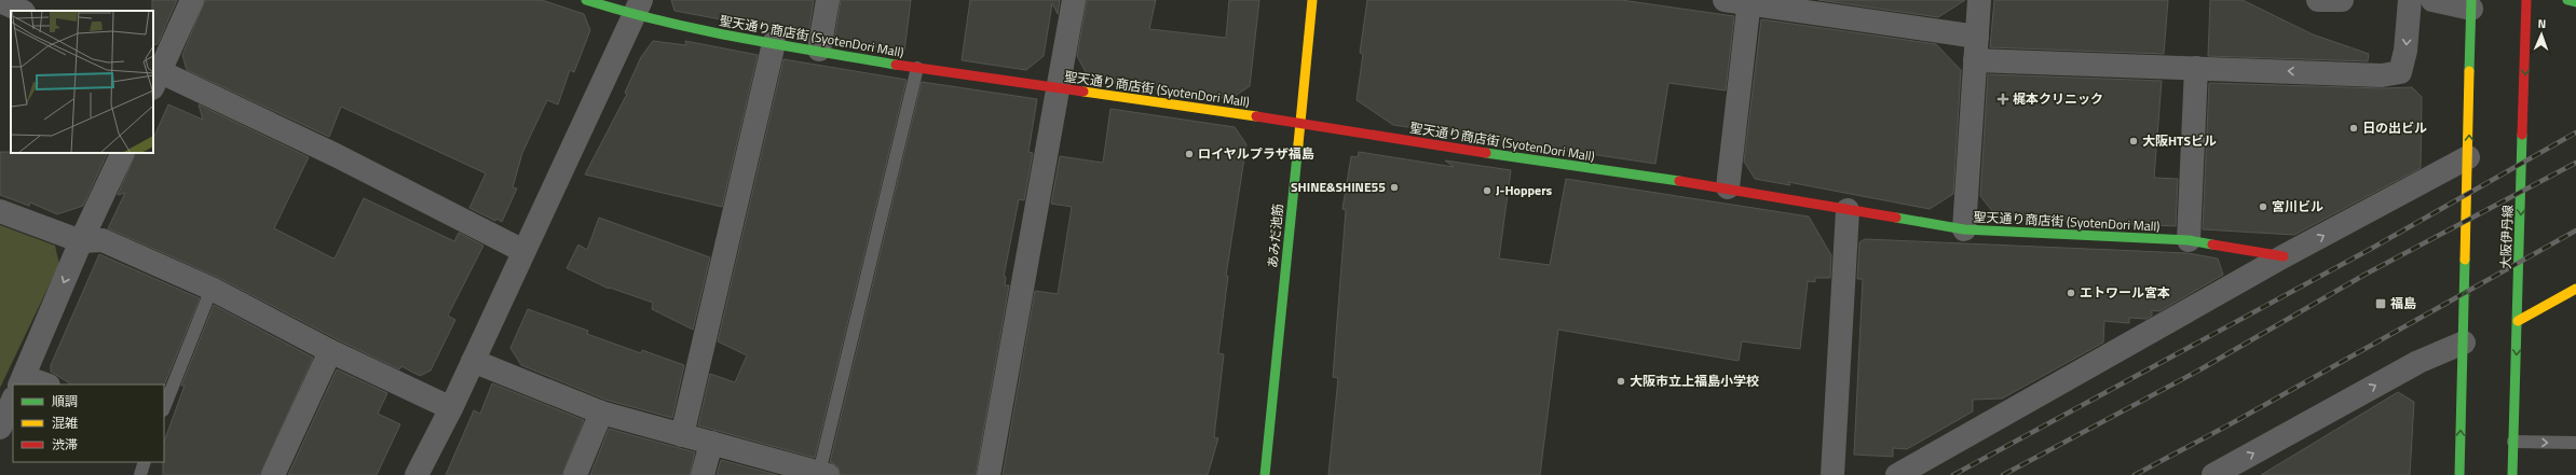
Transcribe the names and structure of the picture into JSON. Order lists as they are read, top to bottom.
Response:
{
  "streets": {
    "main road": ["聖天通り商店街 (SyotenDori Mall)", "あみだ池筋", "大阪伊丹線"]
  },
  "crossings": [
    ["聖天通り商店街 (SyotenDori Mall)", "あみだ池筋"]
  ],
  "places": {
    "health": ["梶本クリニック"],
    "other": [
      "日の出ビル",
      "大阪HTSビル",
      "ロイヤルプラザ福島",
      "SHINE&SHINE55",
      "J-Hoppers",
      "宮川ビル",
      "エトワール宮本",
      "大阪市立上福島小学校"
    ],
    "transit": ["福島"]
  },
  "legend": ["順調", "混雑", "渋滞"],
  "north": "top"
}
